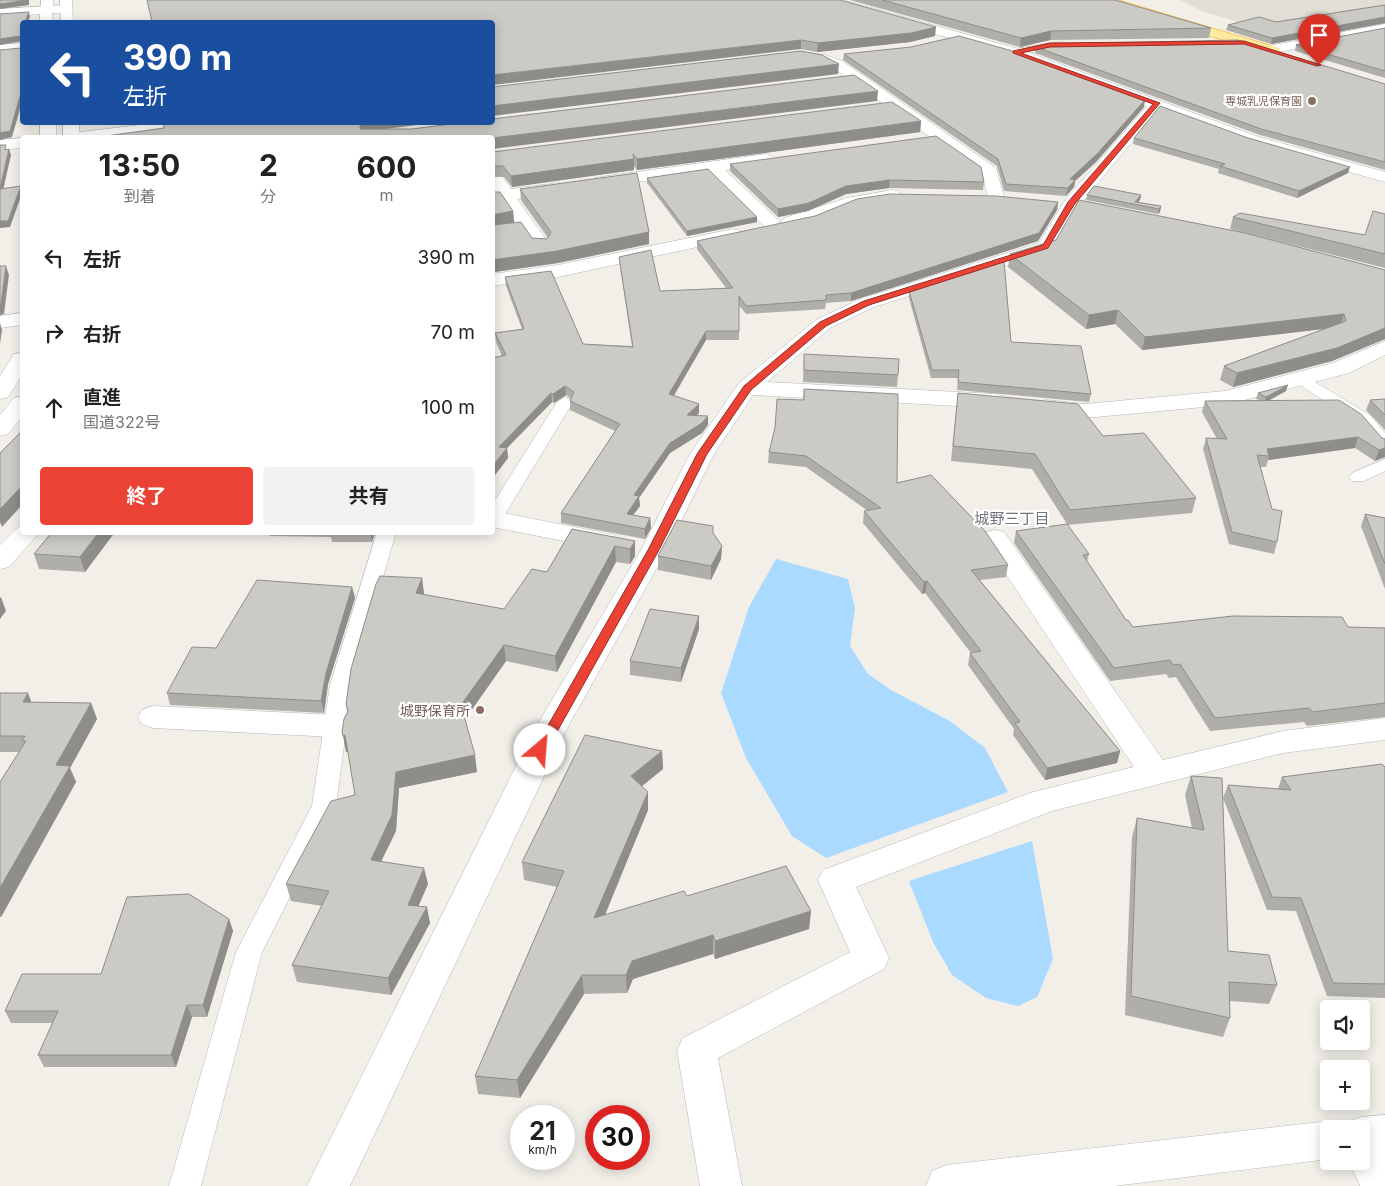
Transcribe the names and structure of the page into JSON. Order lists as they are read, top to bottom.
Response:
{
  "districts": ["城野三丁目"],
  "places": ["専城乳児保育園", "城野保育所"],
  "page": {
    "turn": ["390 m", "左折"],
    "eta": [
      "13:50",
      "到着",
      "2",
      "分",
      "600",
      "m"
    ],
    "list": [
      {
        "name": "左折",
        "value": "390 m"
      },
      {
        "name": "右折",
        "value": "70 m"
      },
      {
        "name": "直進",
        "note": "国道322号",
        "value": "100 m"
      }
    ],
    "buttons": ["終了", "共有"],
    "map_buttons": ["+", "−"],
    "speed": "21 km/h",
    "limit": "30"
  }
}
